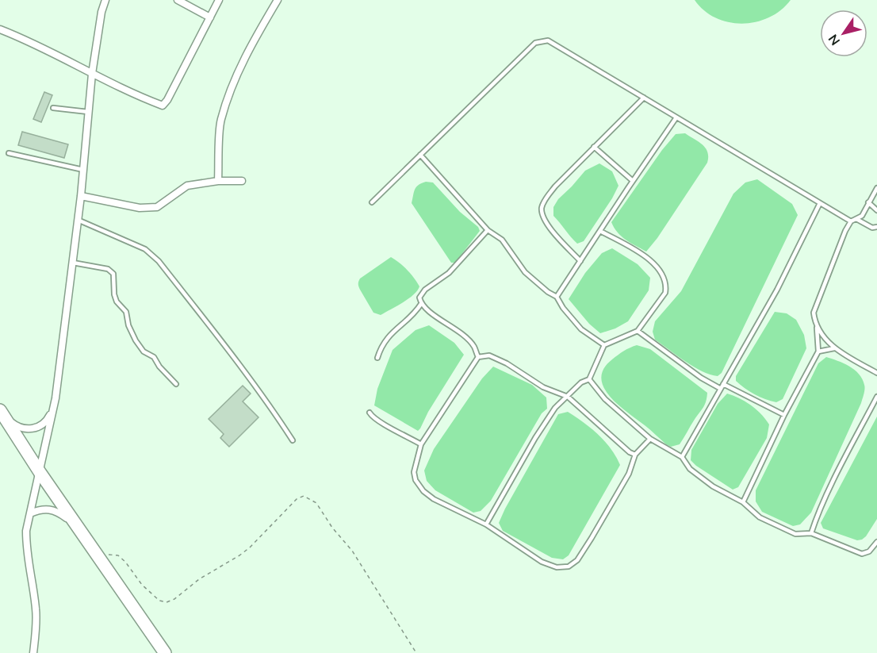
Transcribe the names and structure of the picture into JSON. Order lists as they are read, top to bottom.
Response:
{
  "north": "bottom left"
}
